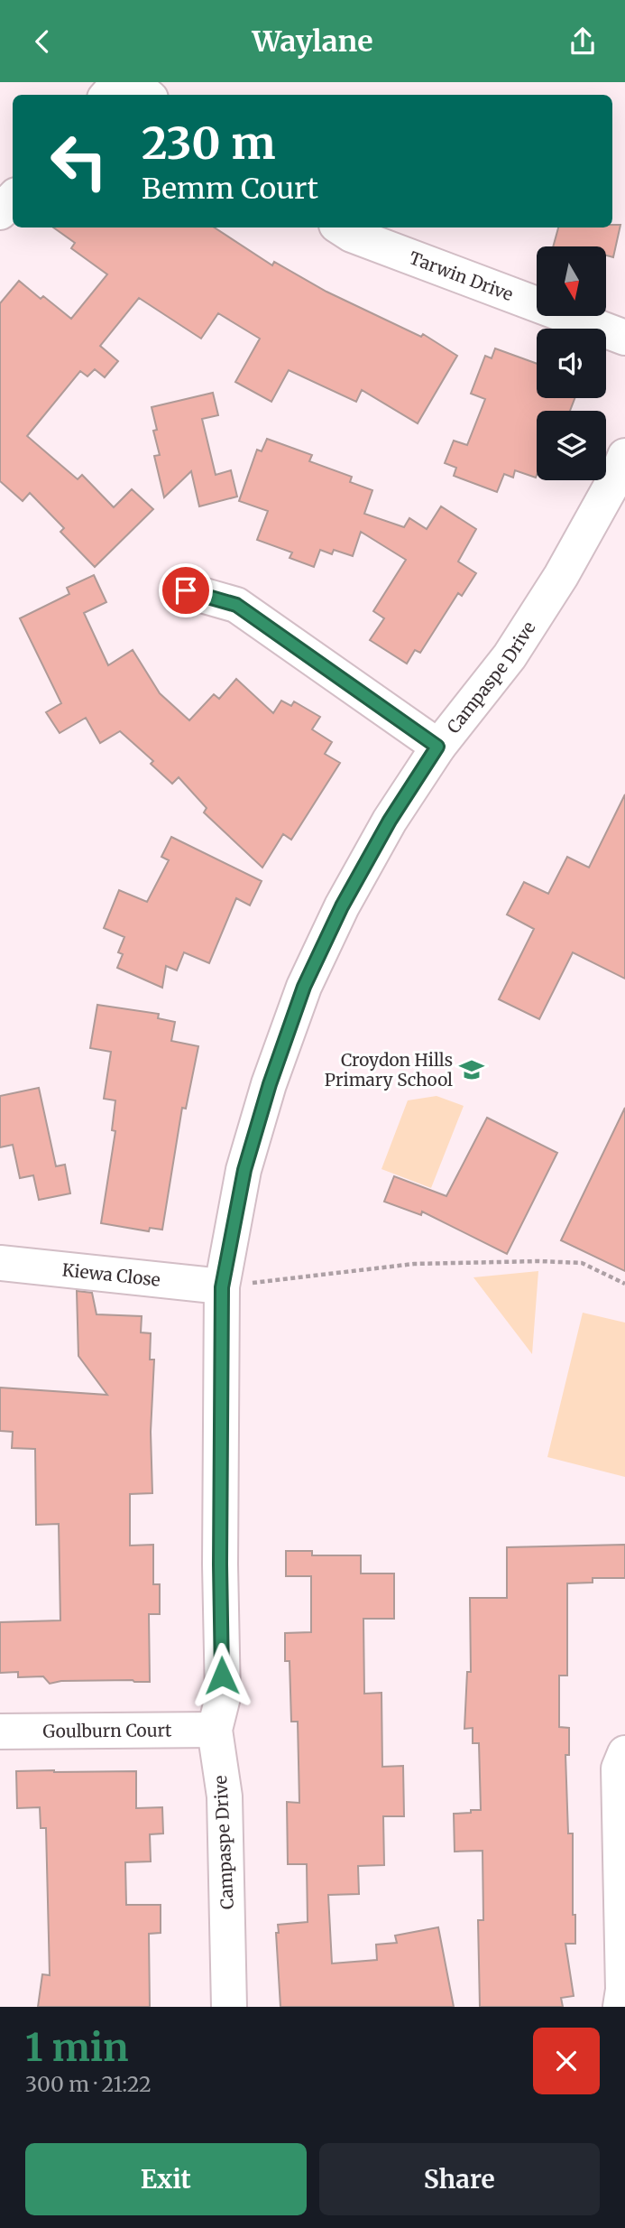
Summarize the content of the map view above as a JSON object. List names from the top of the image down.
{
  "streets": {
    "street": [
      "Tarwin Drive",
      "Campaspe Drive",
      "Kiewa Close",
      "Goulburn Court"
    ]
  },
  "crossings": [
    ["Campaspe Drive", "Kiewa Close"],
    ["Campaspe Drive", "Goulburn Court"]
  ],
  "places": {
    "school or university": ["Croydon Hills Primary School"]
  },
  "north": "bottom",
  "page": {
    "header": "Waylane",
    "turn": ["230 m", "Bemm Court"],
    "heading": ["1 min", "300 m · 21:22"],
    "buttons": ["Exit", "Share"]
  }
}
